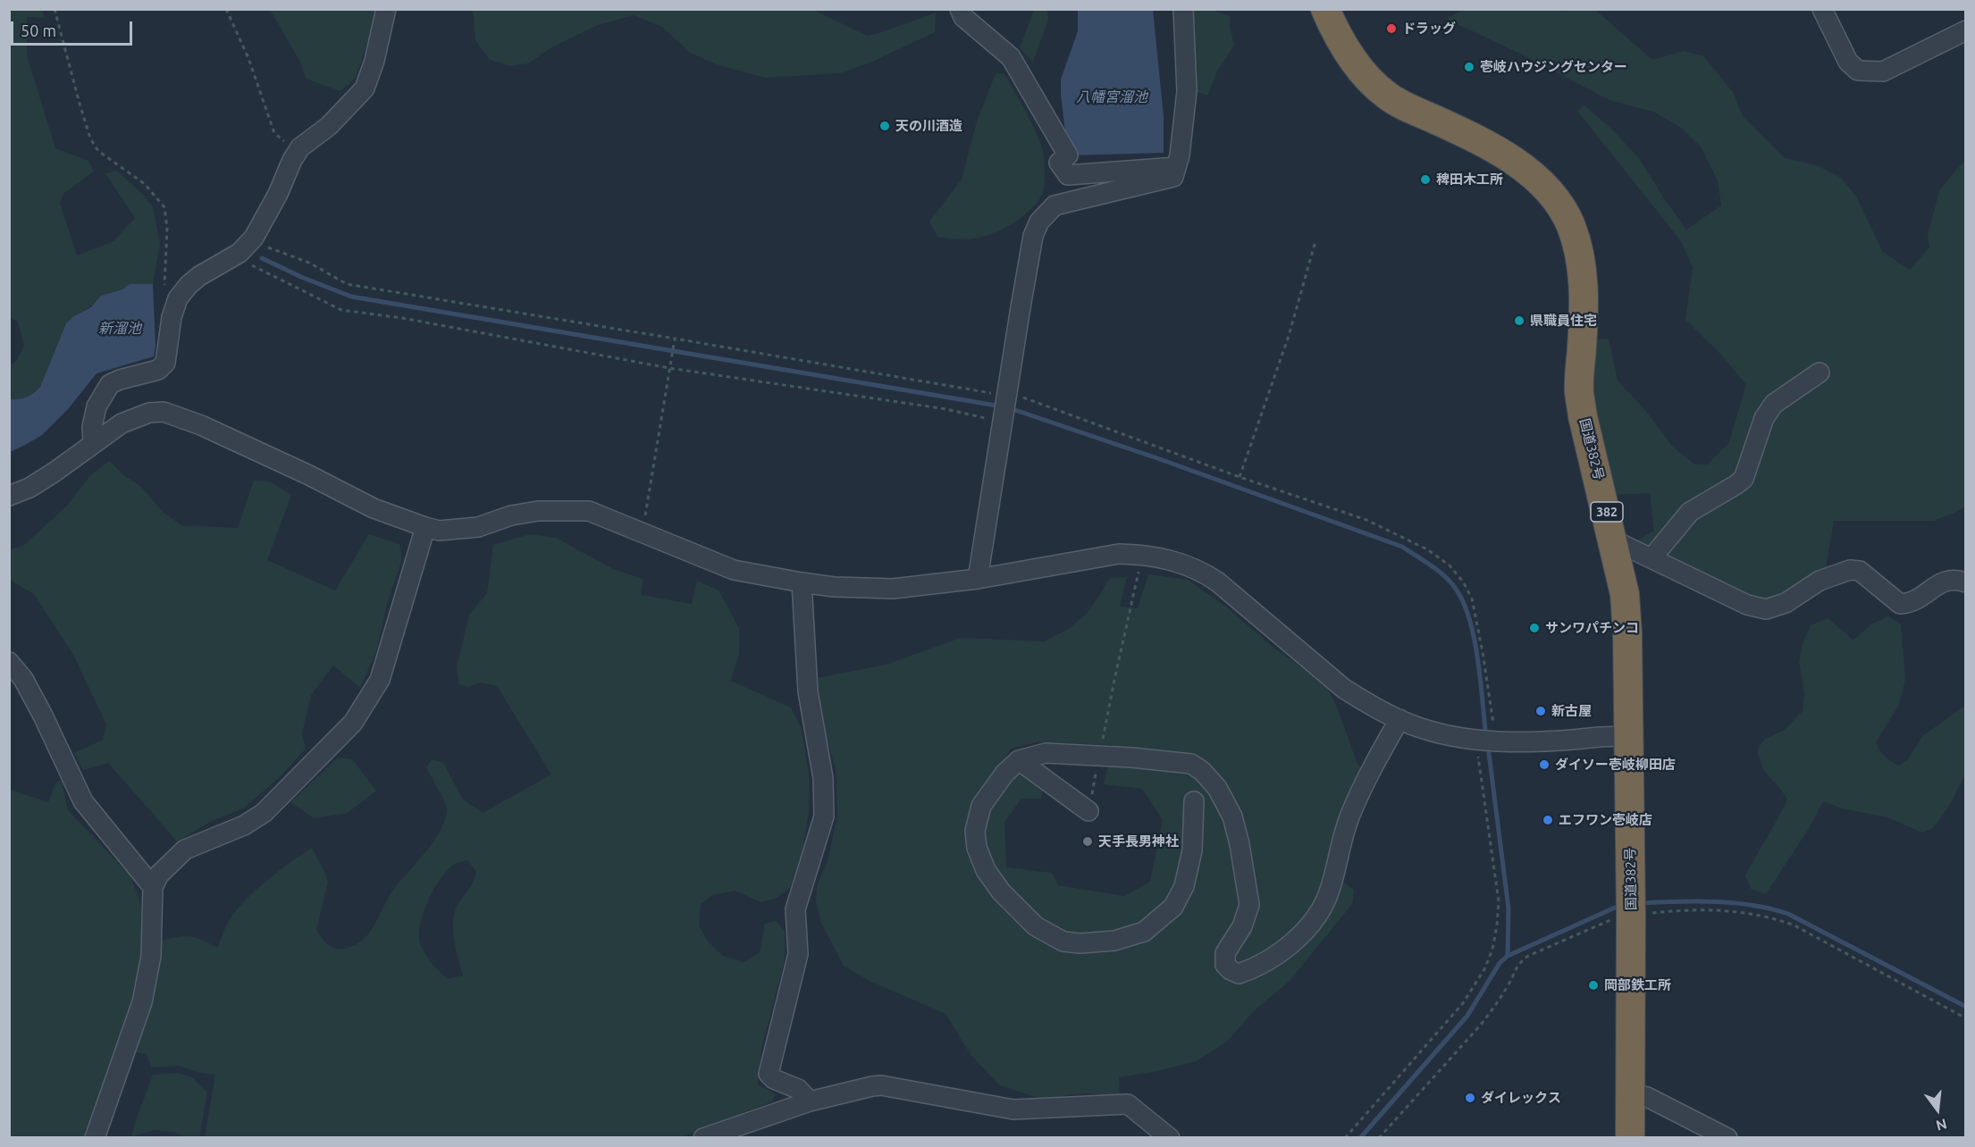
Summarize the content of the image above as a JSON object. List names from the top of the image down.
{
  "streets": {
    "highway": ["国道382号", "382"]
  },
  "water": ["八幡宮溜池", "新溜池"],
  "places": [
    "ドラッグ",
    "壱岐ハウジングセンター",
    "天の川酒造",
    "稗田木工所",
    "県職員住宅",
    "サンワパチンコ",
    "新古屋",
    "ダイソー壱岐柳田店",
    "エフワン壱岐店",
    "天手長男神社",
    "岡部鉄工所",
    "ダイレックス"
  ],
  "scale_bar": "50 m",
  "north": "bottom"
}
